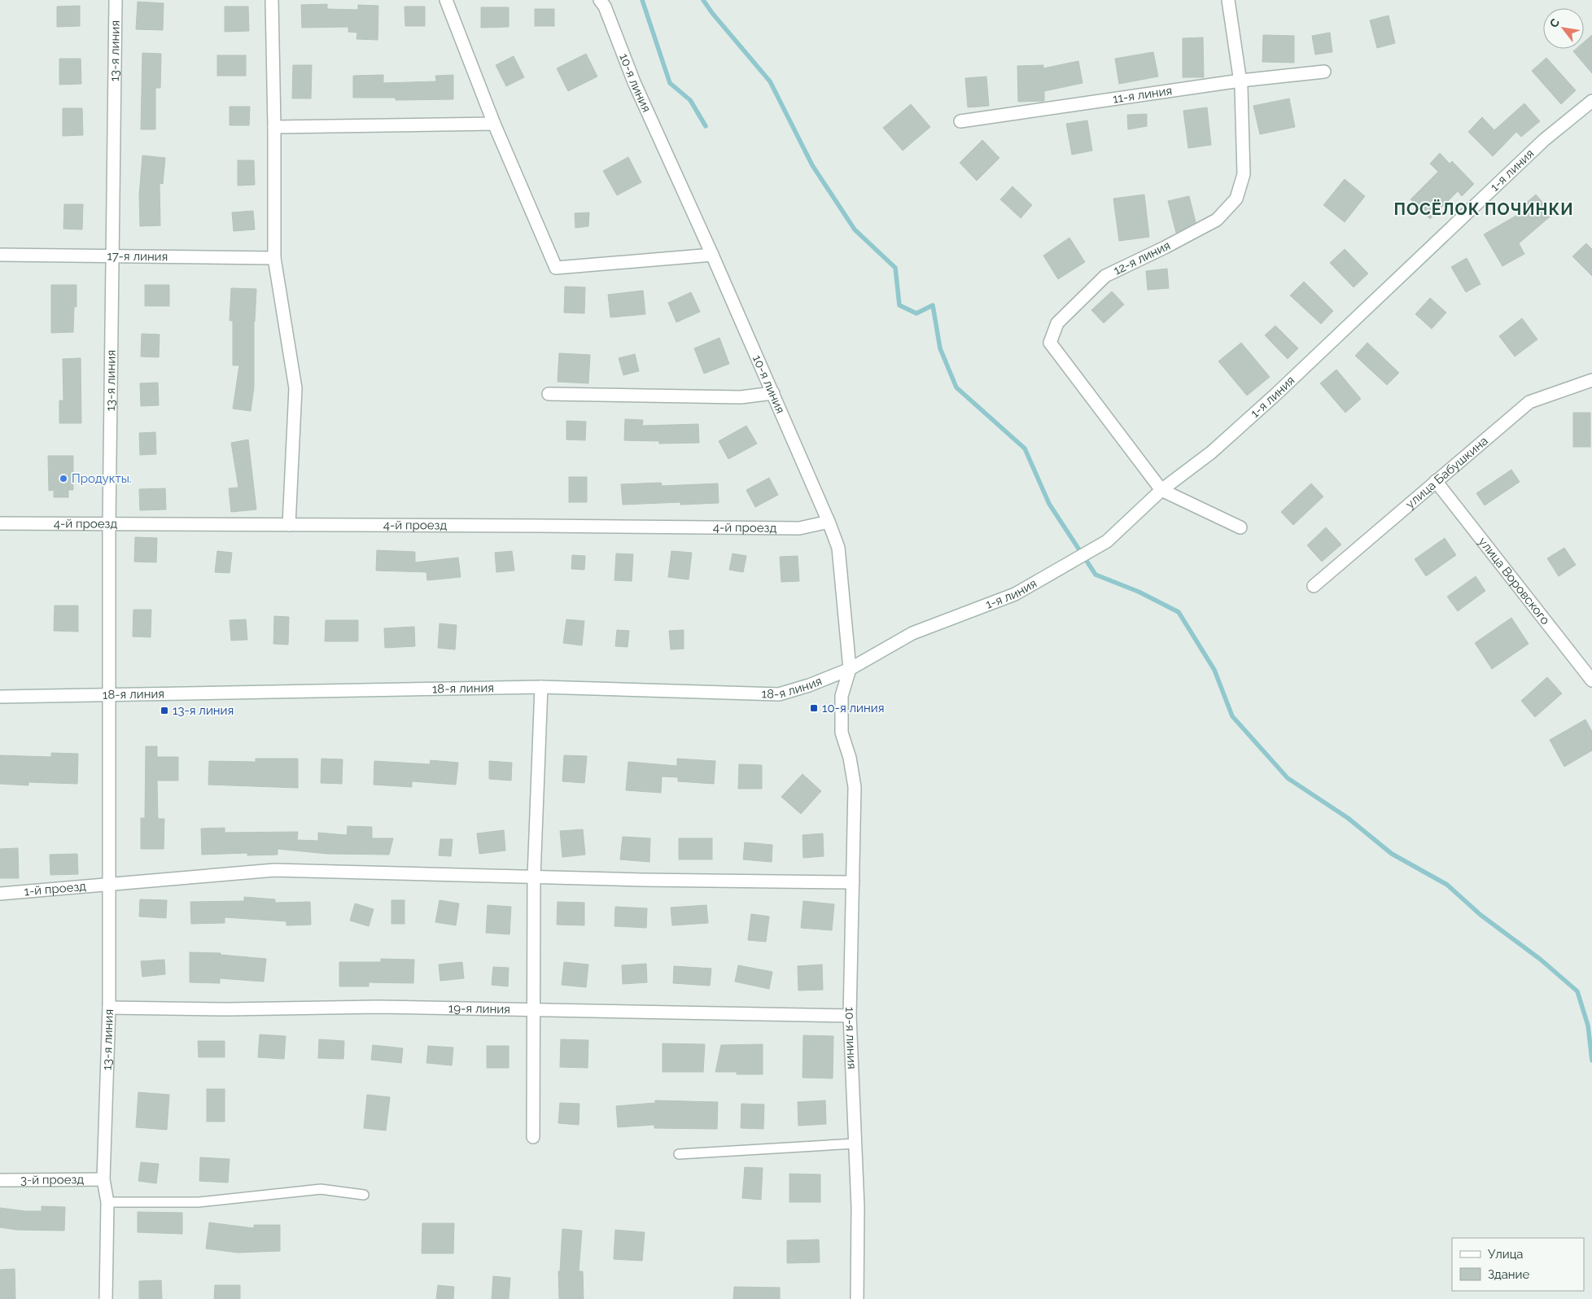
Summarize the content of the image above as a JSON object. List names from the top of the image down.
{
  "streets": {
    "street": [
      "13-я линия",
      "10-я линия",
      "11-я линия",
      "1-я линия",
      "17-я линия",
      "12-я линия",
      "улица Бабушкина",
      "4-й проезд",
      "улица Воровского",
      "18-я линия",
      "1-й проезд",
      "19-я линия",
      "3-й проезд"
    ]
  },
  "crossings": [
    ["13-я линия", "17-я линия"],
    ["13-я линия", "4-й проезд"],
    ["13-я линия", "18-я линия"],
    ["13-я линия", "1-й проезд"],
    ["13-я линия", "19-я линия"],
    ["13-я линия", "3-й проезд"],
    ["10-я линия", "4-й проезд"],
    ["10-я линия", "18-я линия"],
    ["10-я линия", "1-й проезд"],
    ["10-я линия", "19-я линия"],
    ["11-я линия", "12-я линия"],
    ["1-я линия", "12-я линия"],
    ["1-я линия", "18-я линия"],
    ["улица Бабушкина", "улица Воровского"]
  ],
  "districts": ["ПОСЁЛОК ПОЧИНКИ"],
  "places": {
    "other": ["Продукты."],
    "transit": ["10-я линия", "13-я линия"]
  },
  "legend": ["Улица", "Здание"],
  "north": "top left"
}
